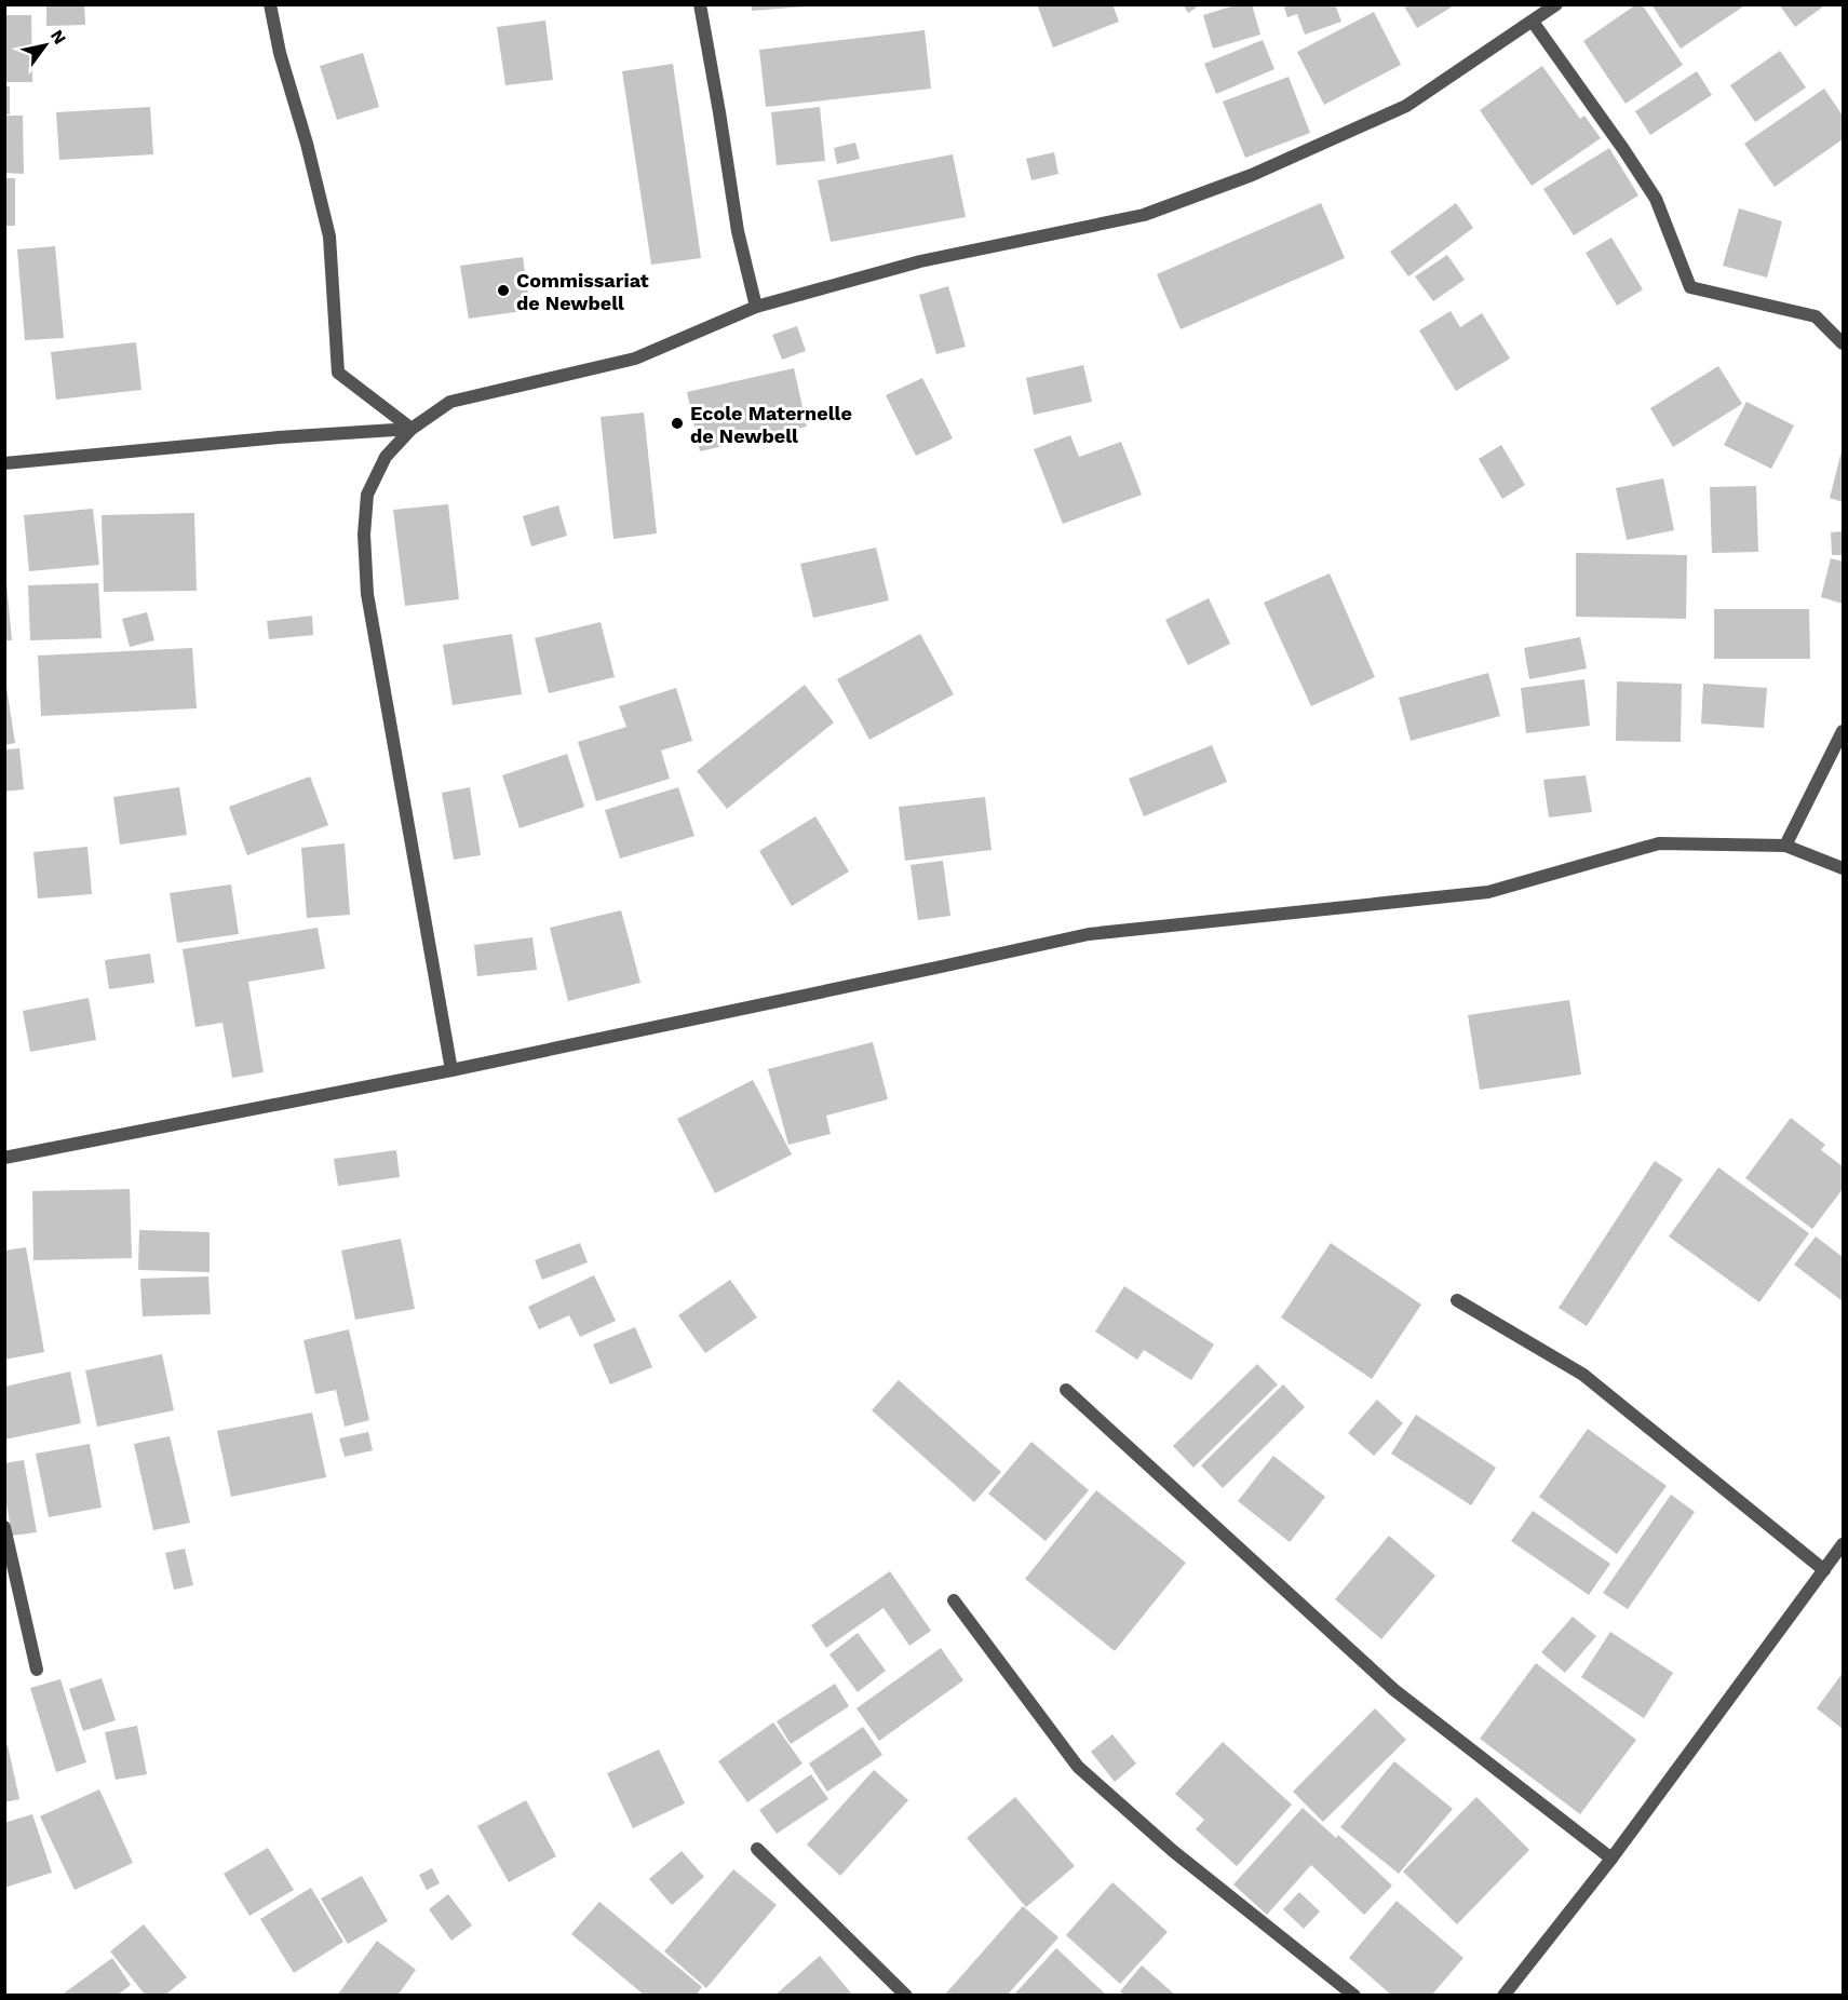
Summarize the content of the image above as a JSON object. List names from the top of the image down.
{
  "places": ["Commissariat de Newbell", "Ecole Maternelle de Newbell"],
  "north": "top right"
}
